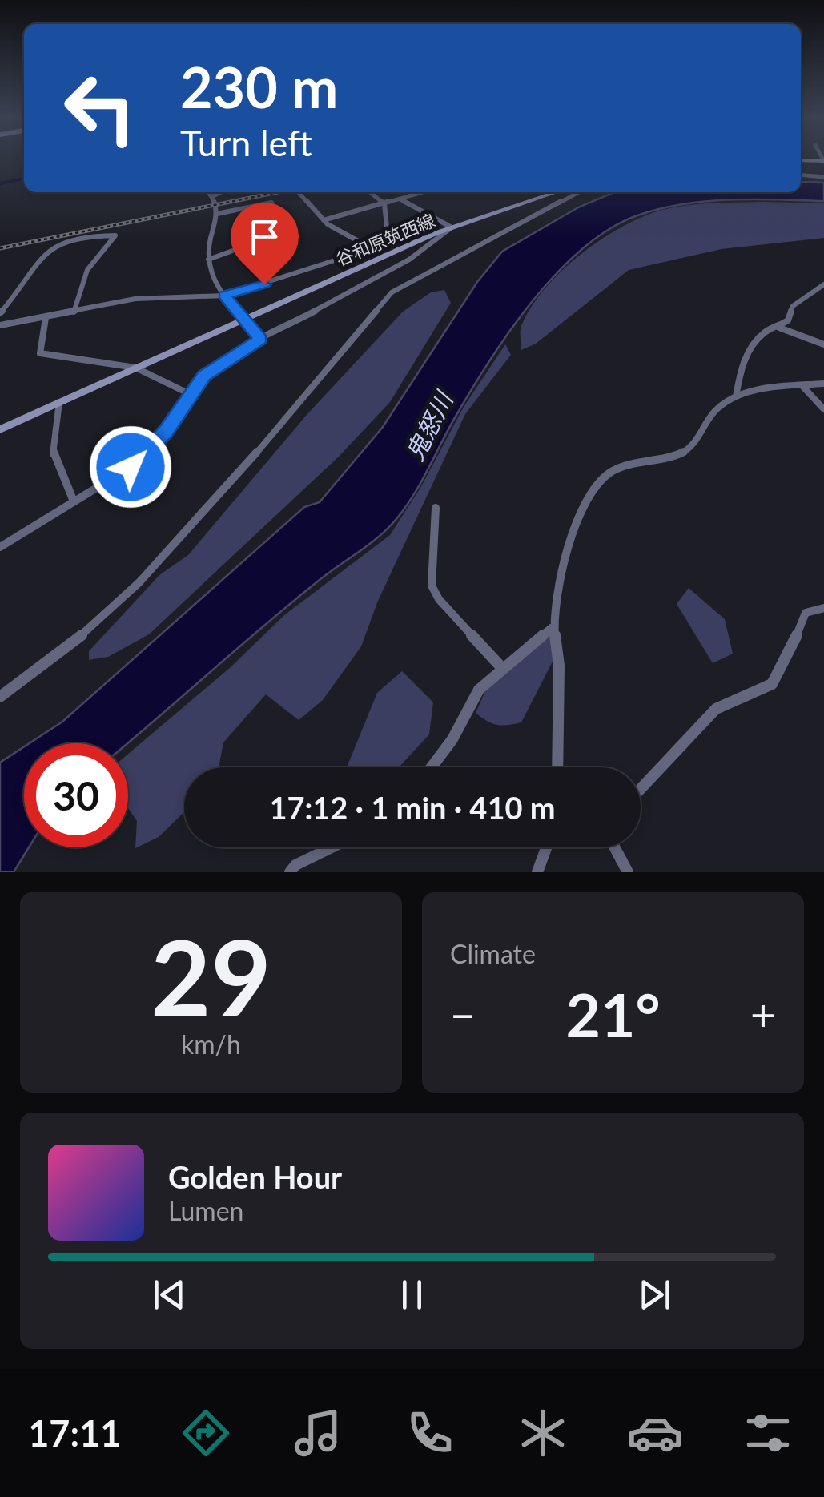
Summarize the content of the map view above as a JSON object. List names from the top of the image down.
{
  "streets": {
    "main road": ["谷和原筑西線"]
  },
  "water": ["鬼怒川"],
  "page": {
    "turn": ["230 m", "Turn left"],
    "limit": "30",
    "trip": "17:12 · 1 min · 410 m",
    "tile": [
      ["29", "km/h"],
      "Climate"
    ],
    "heat": ["−", "21°", "+"],
    "song": ["Golden Hour", "Lumen"],
    "tabs": "17:11"
  }
}
